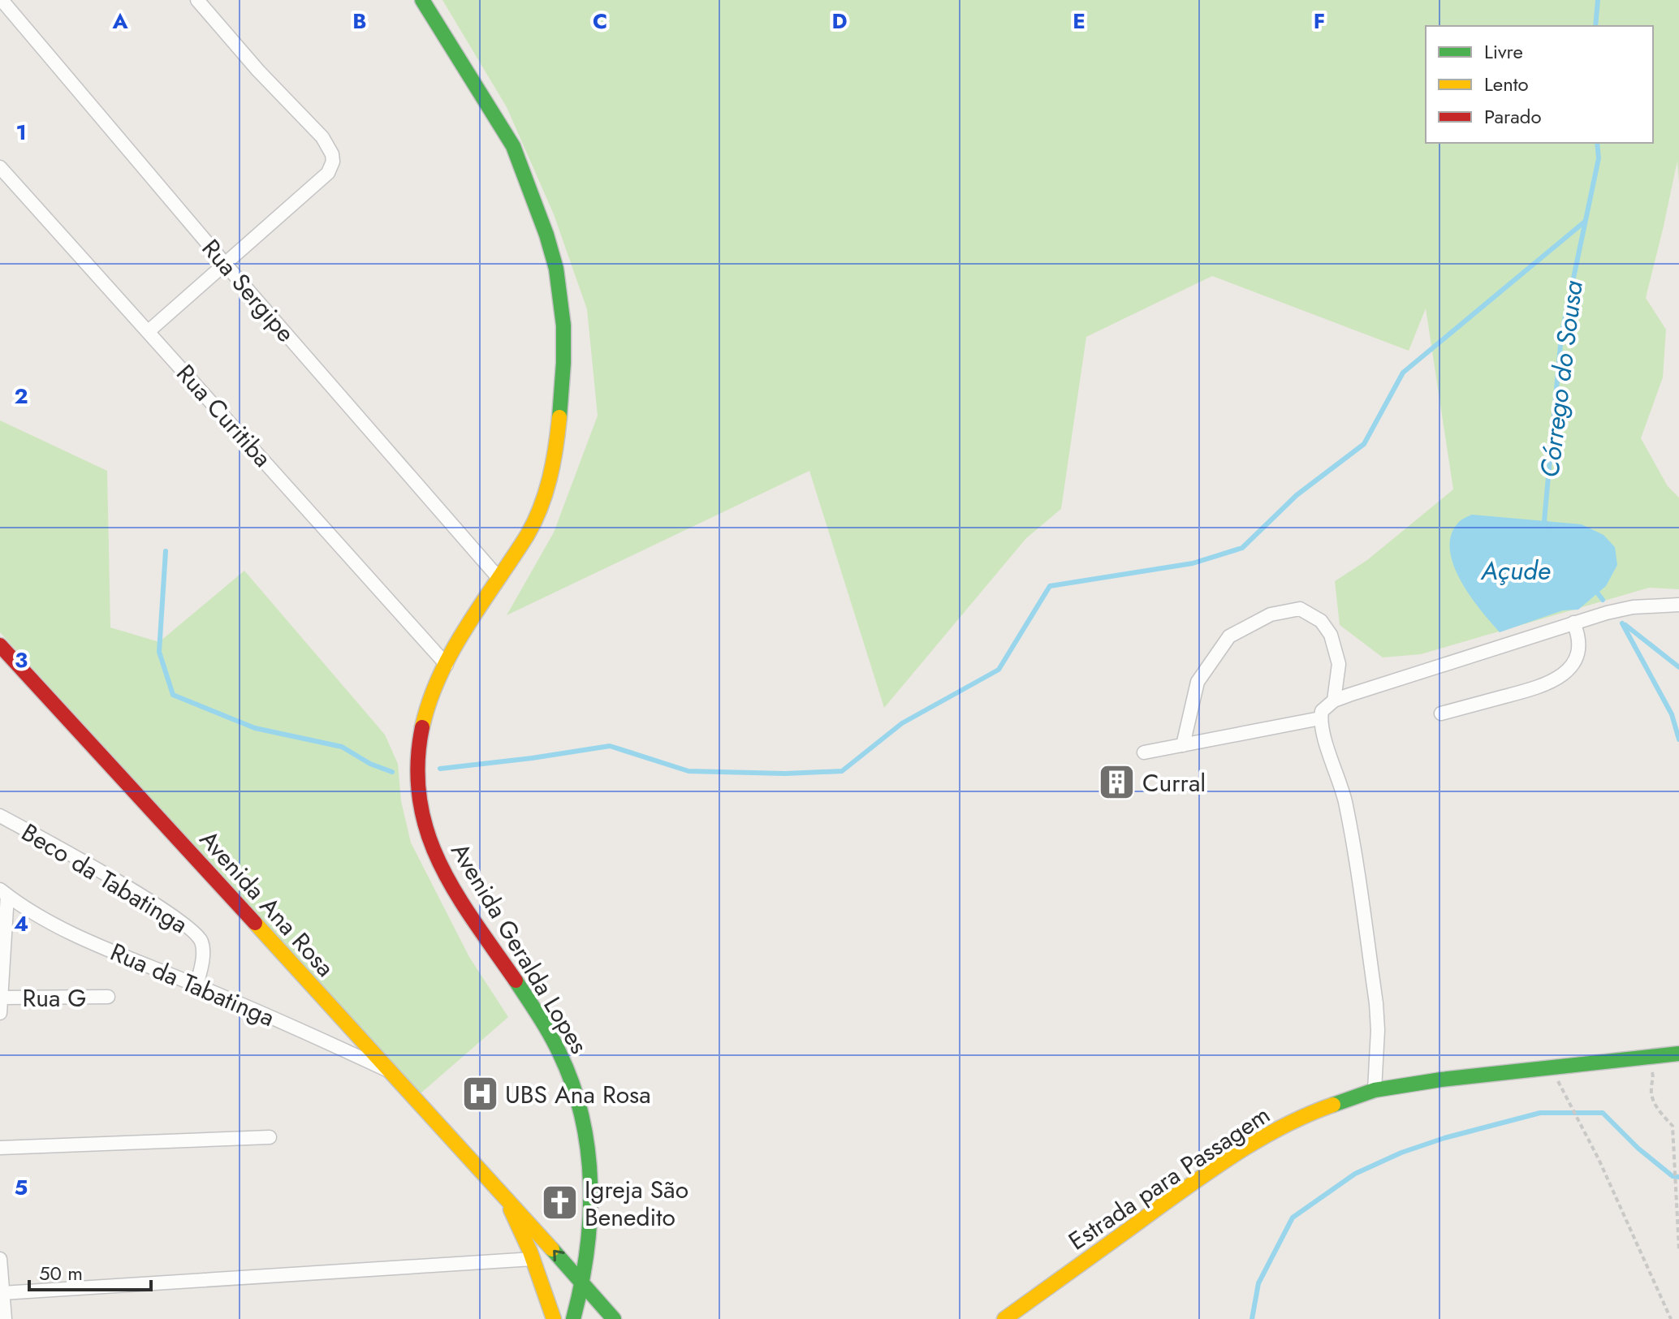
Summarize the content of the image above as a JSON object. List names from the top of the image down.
{
  "streets": {
    "main road": ["Avenida Ana Rosa", "Avenida Geralda Lopes", "Estrada para Passagem"],
    "street": [
      "Rua Sergipe",
      "Rua Curitiba",
      "Beco da Tabatinga",
      "Rua da Tabatinga",
      "Rua G"
    ]
  },
  "crossings": [
    ["Rua Sergipe", "Avenida Geralda Lopes"],
    ["Rua Curitiba", "Avenida Geralda Lopes"],
    ["Beco da Tabatinga", "Rua da Tabatinga"],
    ["Avenida Ana Rosa", "Avenida Geralda Lopes"],
    ["Avenida Ana Rosa", "Rua da Tabatinga"]
  ],
  "water": ["Córrego do Sousa", "Açude"],
  "places": {
    "building": ["Curral"],
    "hospital": ["UBS Ana Rosa"],
    "church": ["Igreja São Benedito"]
  },
  "legend": ["Livre", "Lento", "Parado"],
  "scale_bar": "50 m",
  "grid": {
    "columns": [
      "A",
      "B",
      "C",
      "D",
      "E",
      "F"
    ],
    "rows": [
      "1",
      "2",
      "3",
      "4",
      "5"
    ]
  }
}
